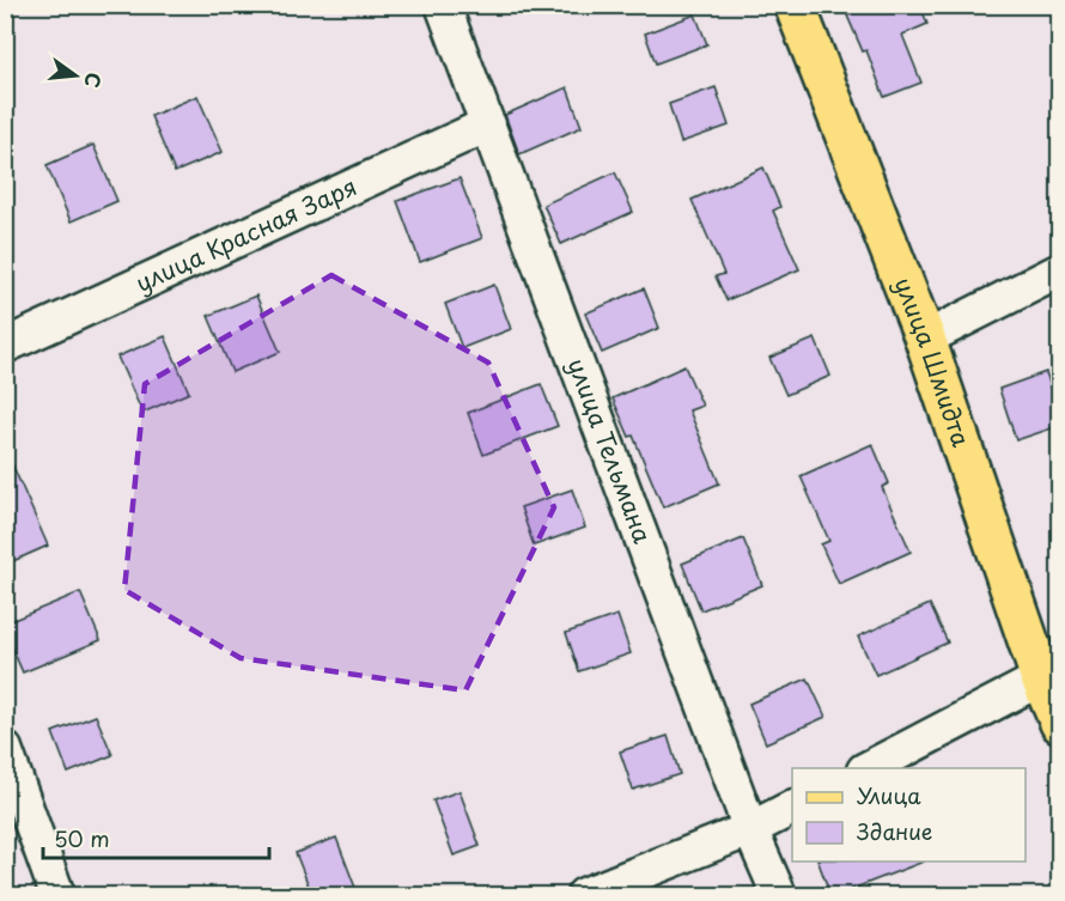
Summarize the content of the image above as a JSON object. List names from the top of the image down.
{
  "streets": {
    "main road": ["улица Шмидта"],
    "street": ["улица Красная Заря", "улица Тельмана"]
  },
  "crossings": [
    ["улица Красная Заря", "улица Тельмана"]
  ],
  "legend": ["Улица", "Здание"],
  "scale_bar": "50 m",
  "north": "right"
}
